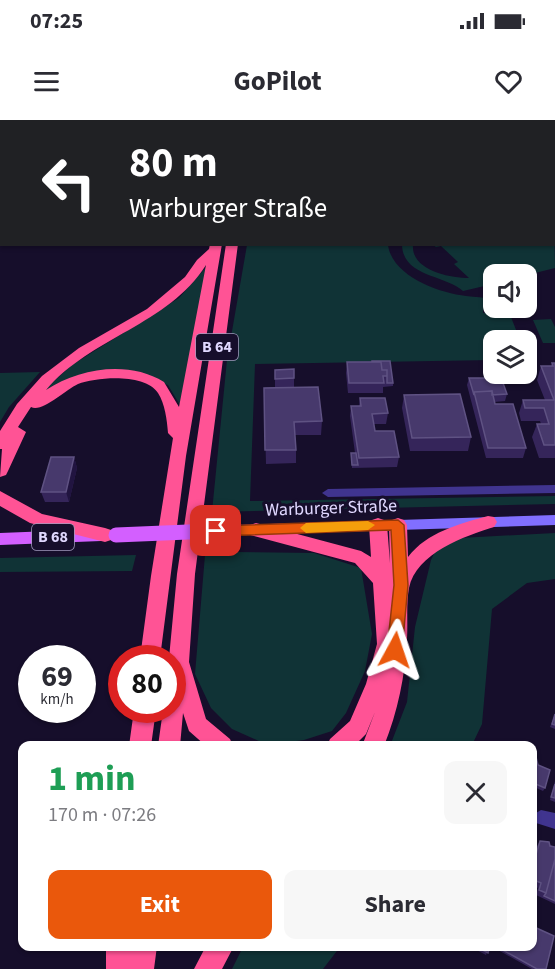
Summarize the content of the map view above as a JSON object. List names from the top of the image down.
{
  "streets": {
    "highway": ["B 64"],
    "main road": ["Warburger Straße", "B 68"]
  },
  "page": {
    "status": "07:25",
    "header": "GoPilot",
    "turn": ["80 m", "Warburger Straße"],
    "speed": "69 km/h",
    "limit": "80",
    "heading": ["1 min", "170 m · 07:26"],
    "buttons": ["Exit", "Share"]
  }
}
